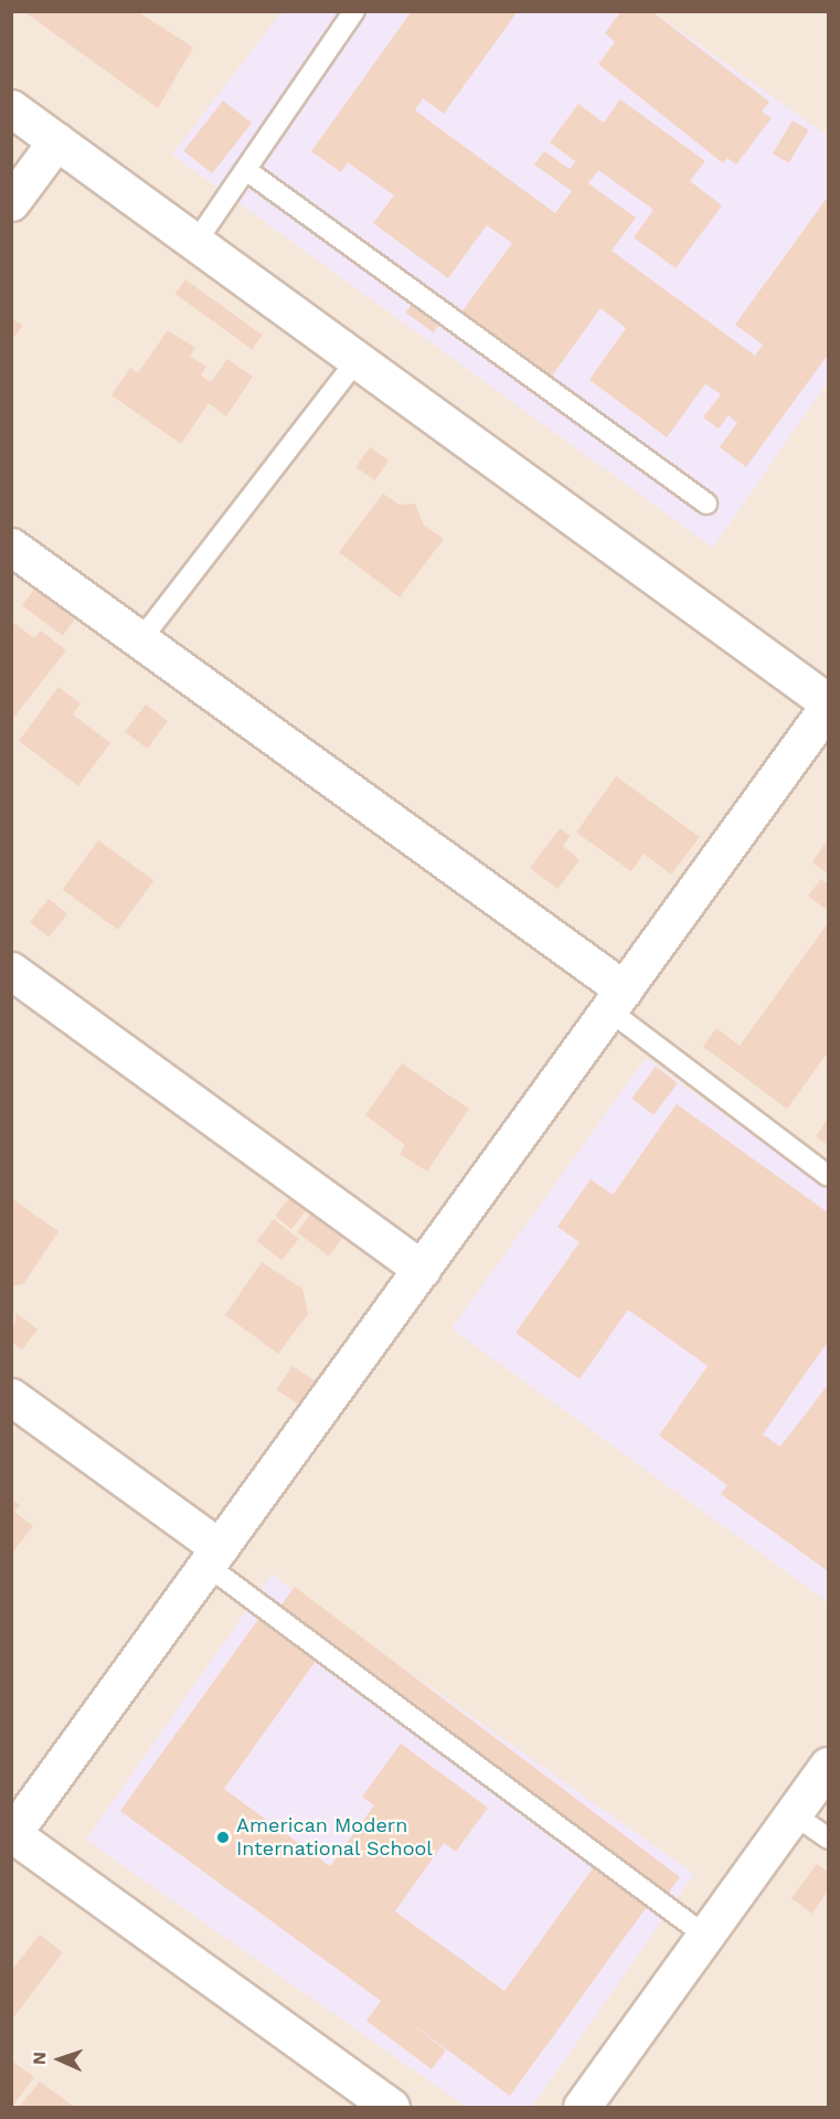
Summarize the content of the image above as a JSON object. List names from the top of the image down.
{
  "places": ["American Modern International School"],
  "north": "left"
}
